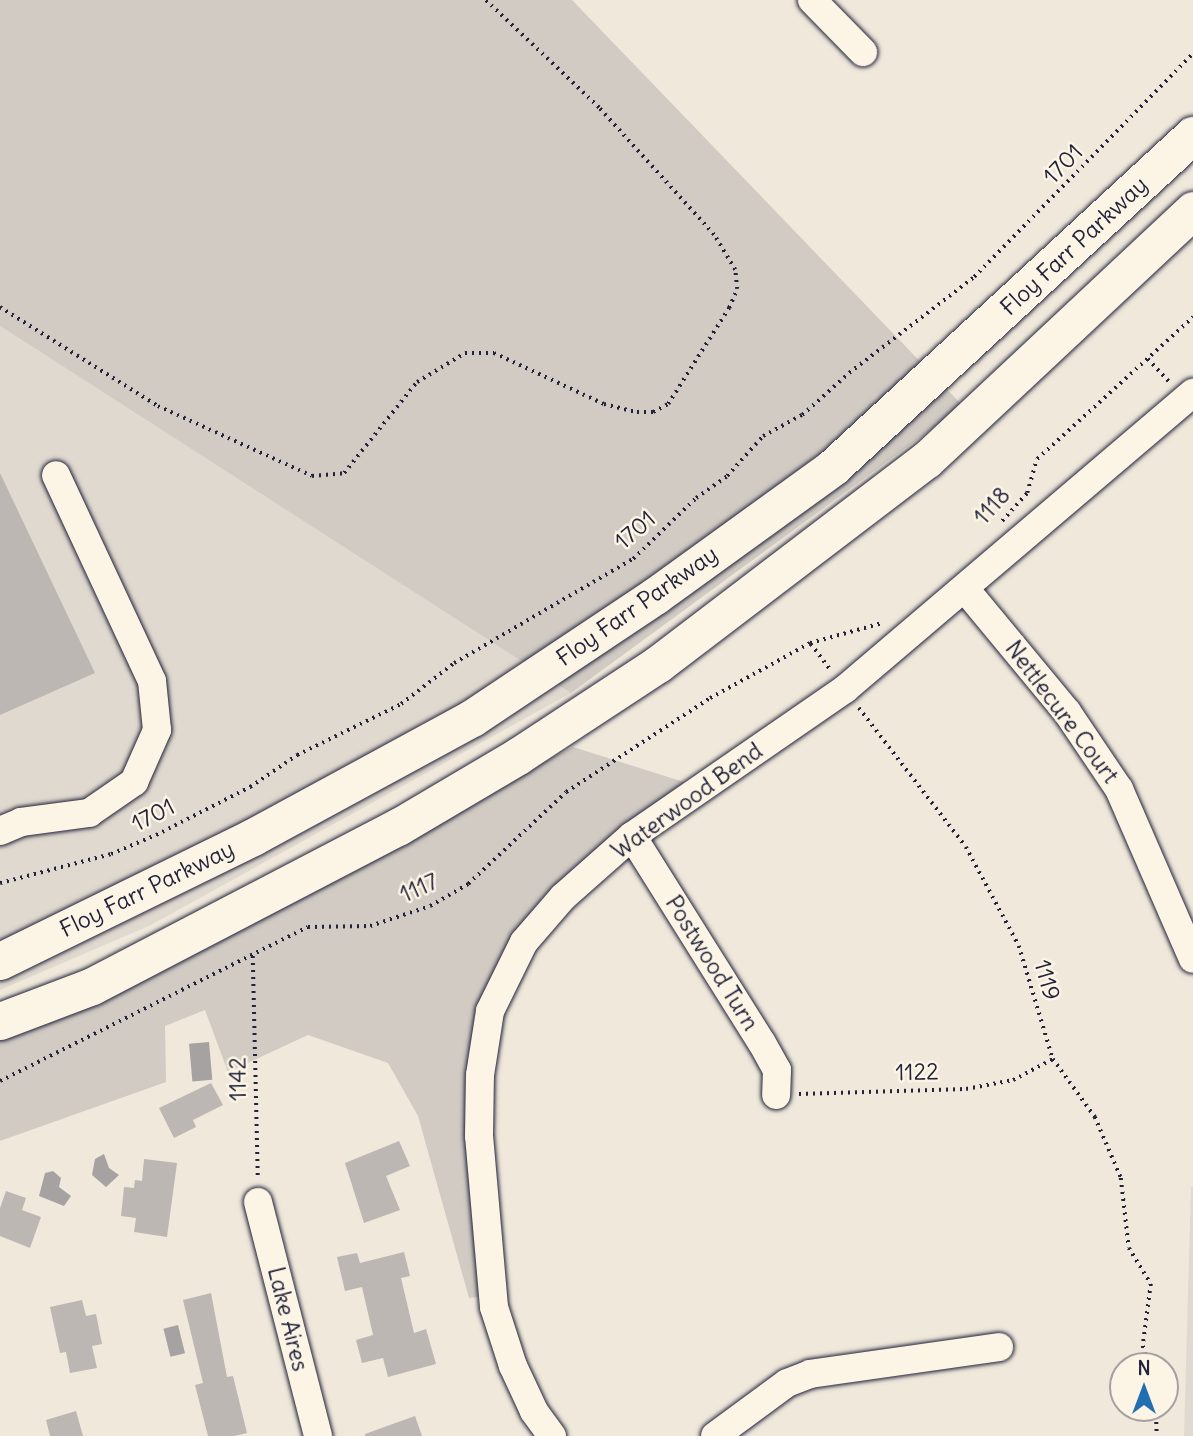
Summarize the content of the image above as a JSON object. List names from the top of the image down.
{
  "streets": {
    "main road": ["Floy Farr Parkway"],
    "street": [
      "Nettlecure Court",
      "Waterwood Bend",
      "Postwood Turn",
      "Lake Aires"
    ],
    "path": [
      "1701",
      "1118",
      "1117",
      "1119",
      "1122",
      "1142"
    ]
  },
  "crossings": [
    ["Nettlecure Court", "Waterwood Bend"],
    ["Waterwood Bend", "Postwood Turn"],
    ["Waterwood Bend", "1119"],
    ["1117", "1119"],
    ["1117", "1142"],
    ["Postwood Turn", "1122"],
    ["1119", "1122"],
    ["1142", "Lake Aires"]
  ],
  "north": "top"
}
